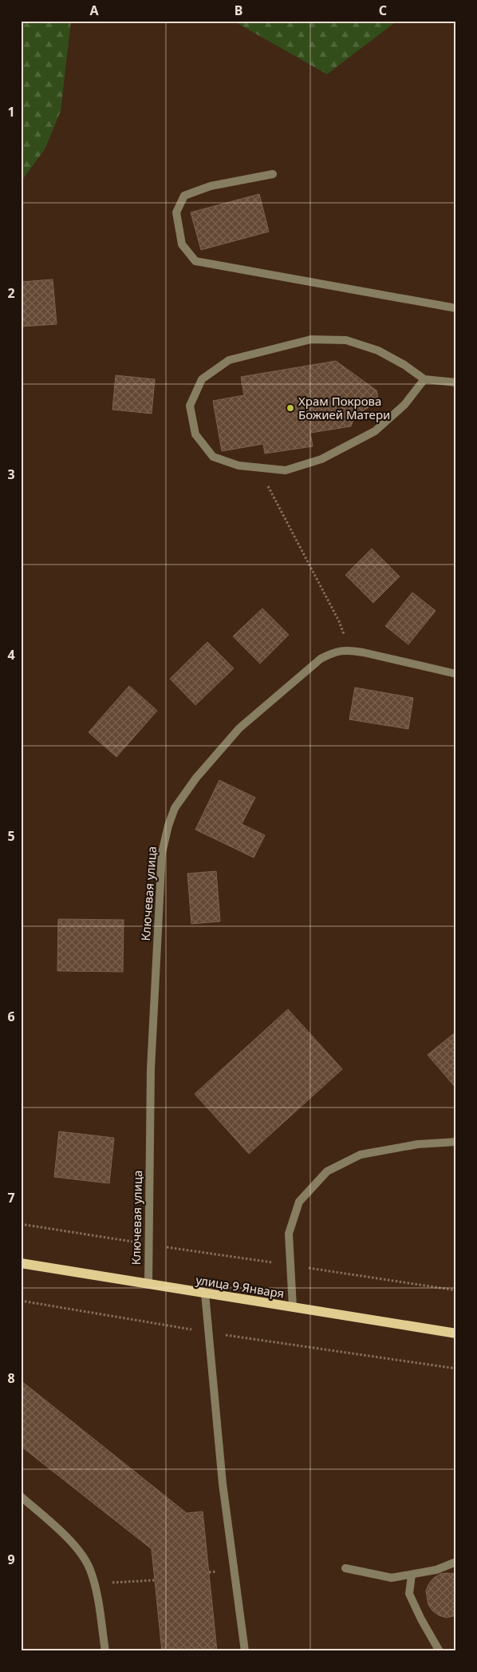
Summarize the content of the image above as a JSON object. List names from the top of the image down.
{
  "streets": {
    "main road": ["улица 9 Января"],
    "lane": ["Ключевая улица"]
  },
  "crossings": [
    ["Ключевая улица", "улица 9 Января"]
  ],
  "places": ["Храм Покрова Божией Матери"],
  "grid": {
    "columns": ["A", "B", "C"],
    "rows": [
      "1",
      "2",
      "3",
      "4",
      "5",
      "6",
      "7",
      "8",
      "9"
    ]
  }
}
